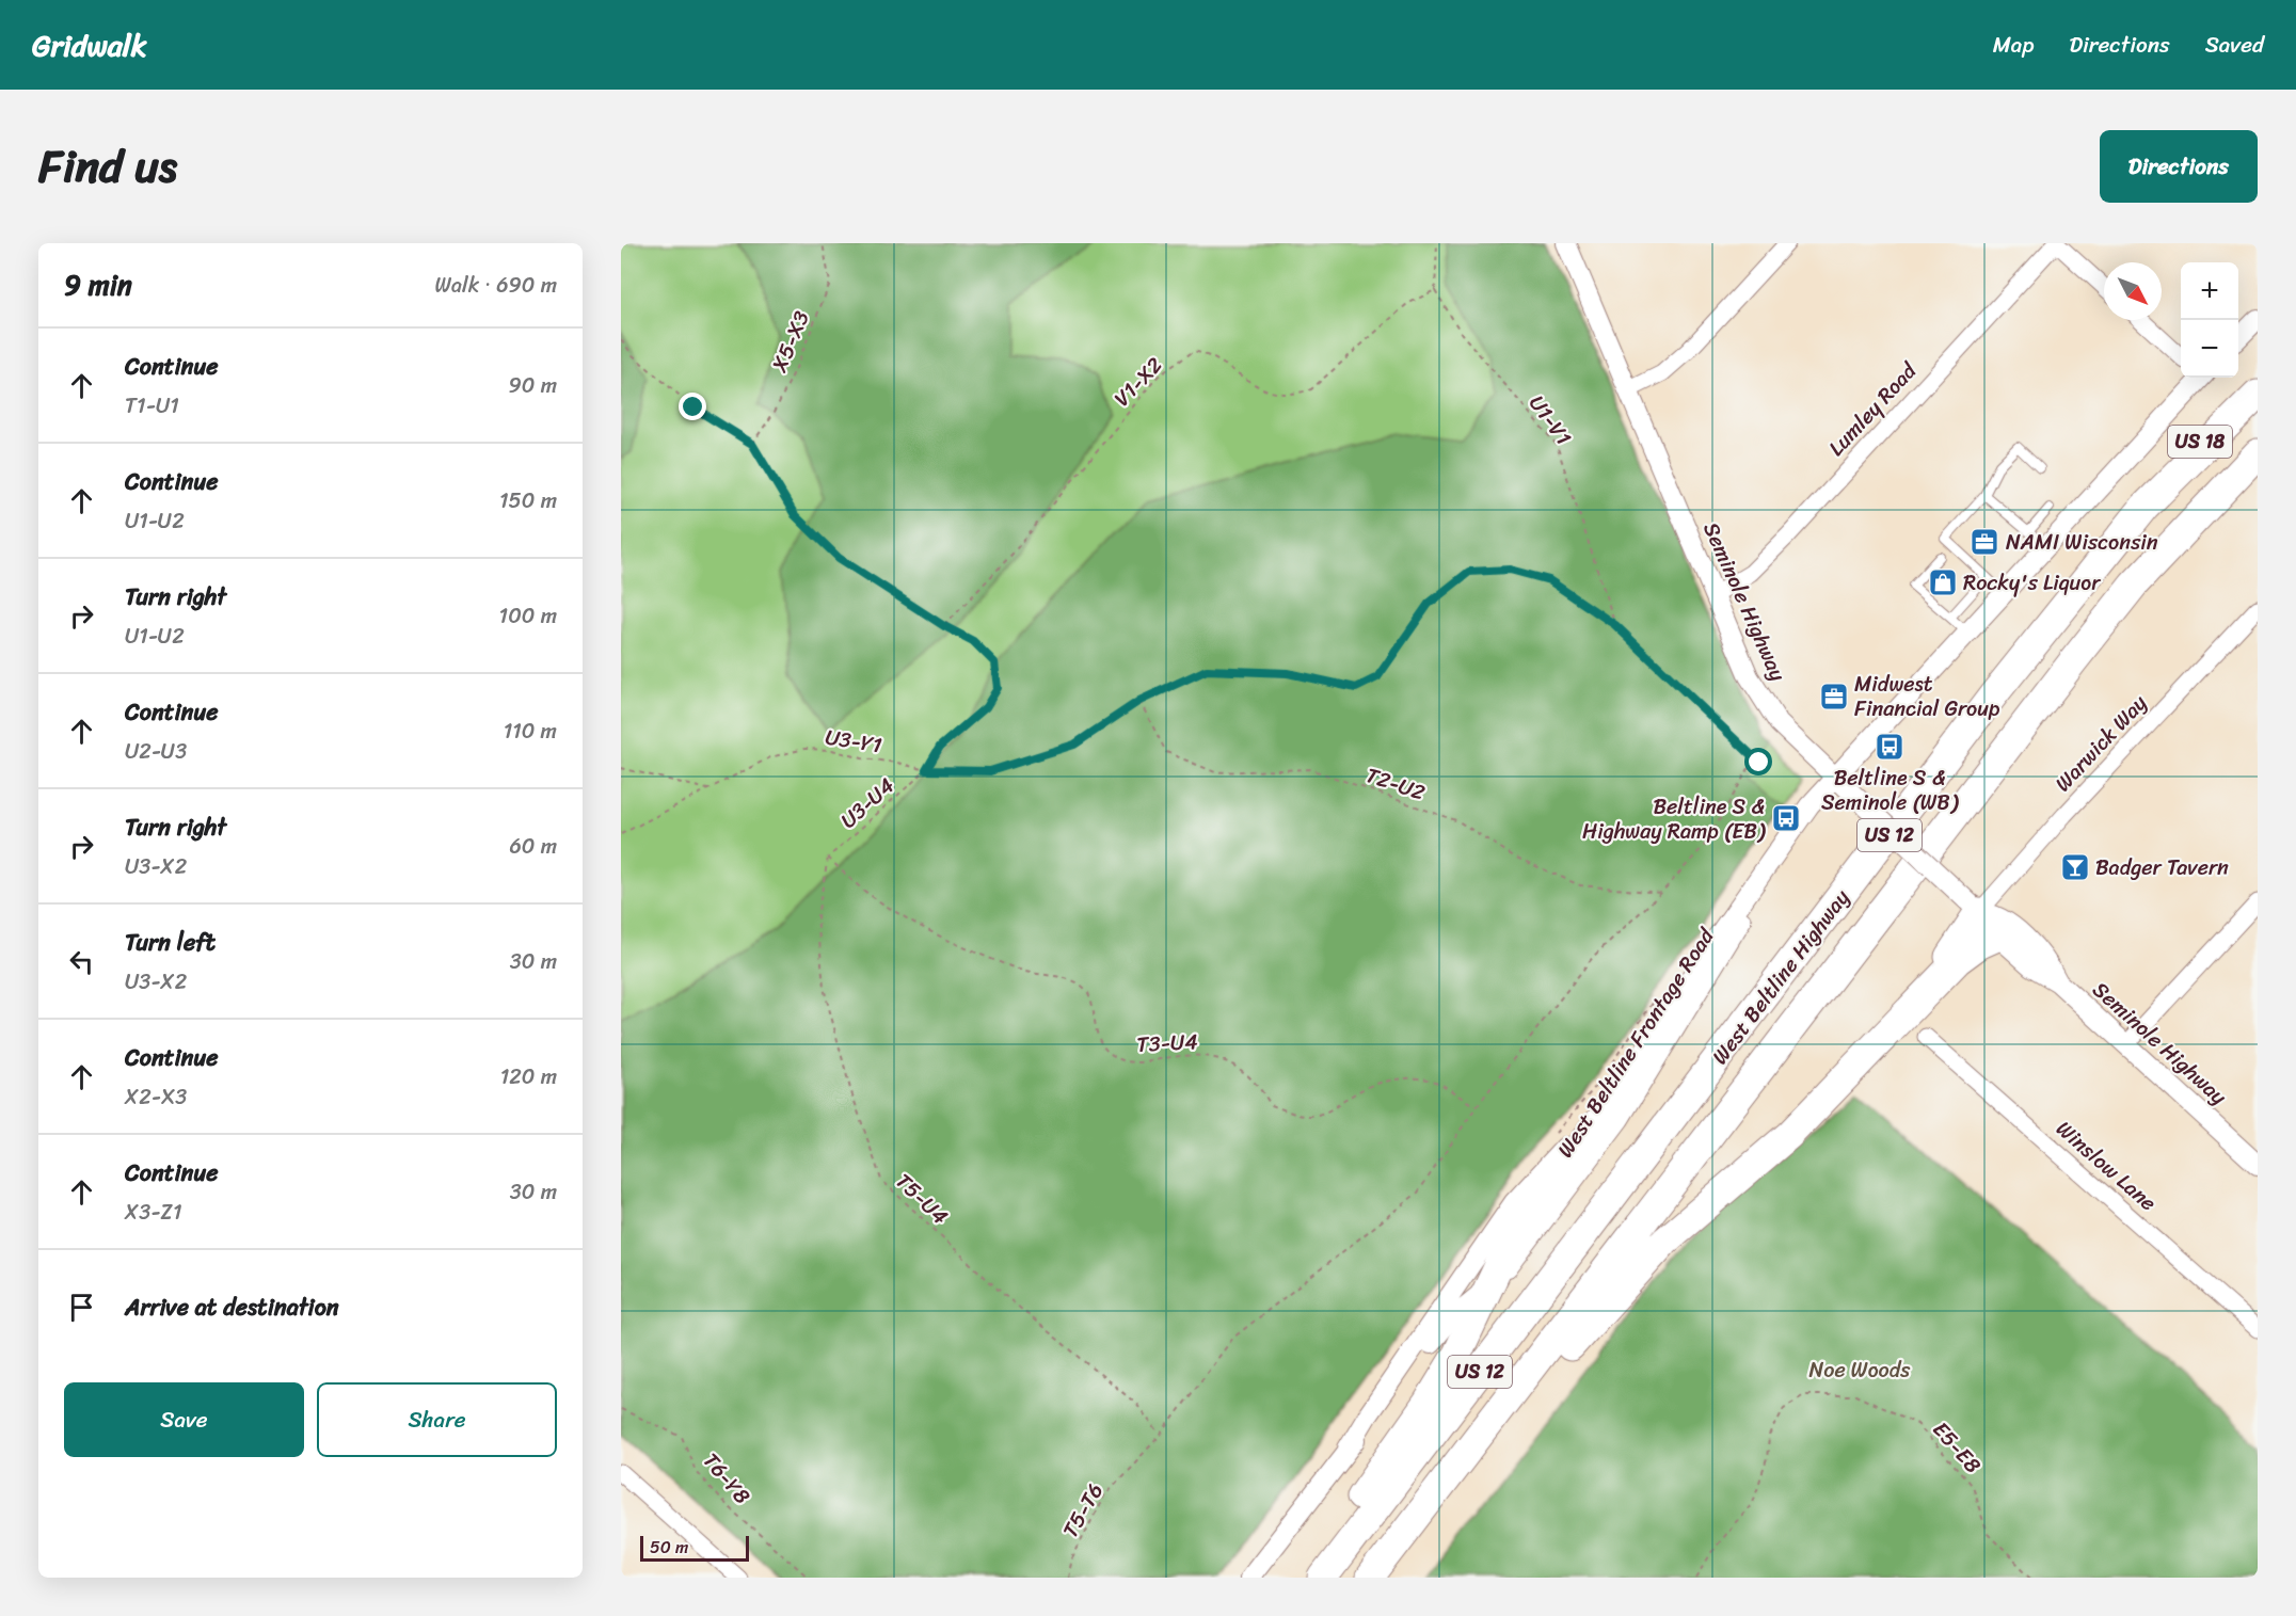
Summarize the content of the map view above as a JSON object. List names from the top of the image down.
{
  "streets": {
    "highway": ["US 18", "US 12", "West Beltline Highway"],
    "street": [
      "Lumley Road",
      "Seminole Highway",
      "Warwick Way",
      "West Beltline Frontage Road",
      "Winslow Lane"
    ],
    "path": [
      "X5-X3",
      "V1-X2",
      "U1-V1",
      "U3-Y1",
      "T2-U2",
      "U3-U4",
      "T3-U4",
      "T5-U4",
      "E5-E8",
      "T6-Y8",
      "T5-T6"
    ]
  },
  "crossings": [
    ["X5-X3", "U3-U4"],
    ["V1-X2", "U1-V1"],
    ["V1-X2", "U3-U4"],
    ["Lumley Road", "Seminole Highway"],
    ["U1-V1", "U3-Y1"],
    ["US 18", "West Beltline Highway"],
    ["Seminole Highway", "Warwick Way"],
    ["Seminole Highway", "West Beltline Frontage Road"],
    ["U3-Y1", "T2-U2"],
    ["U3-Y1", "U3-U4"],
    ["U3-Y1", "T5-T6"],
    ["T2-U2", "T5-T6"],
    ["U3-U4", "T3-U4"],
    ["U3-U4", "T5-U4"],
    ["T3-U4", "T5-U4"],
    ["T3-U4", "T5-T6"],
    ["T5-U4", "T5-T6"]
  ],
  "parks": ["Noe Woods"],
  "places": {
    "office": ["NAMI Wisconsin", "Midwest Financial Group"],
    "shop": ["Rocky's Liquor"],
    "bus stop": ["Beltline S & Seminole (WB)", "Beltline S & Highway Ramp (EB)"],
    "bar": ["Badger Tavern"]
  },
  "scale_bar": "50 m",
  "north": "bottom right",
  "page": {
    "header": "Gridwalk",
    "nav": ["Map", "Directions", "Saved"],
    "title": "Find us",
    "buttons": [
      "Directions",
      ["Save", "Share"]
    ],
    "heading": ["9 min", "Walk · 690 m"],
    "map_buttons": ["+", "−"],
    "list": [
      ["Continue", "T1-U1", "90 m"],
      ["Continue", "U1-U2", "150 m"],
      ["Turn right", "U1-U2", "100 m"],
      ["Continue", "U2-U3", "110 m"],
      ["Turn right", "U3-X2", "60 m"],
      ["Turn left", "U3-X2", "30 m"],
      ["Continue", "X2-X3", "120 m"],
      ["Continue", "X3-Z1", "30 m"],
      "Arrive at destination"
    ],
    "scale": "50 m"
  }
}
